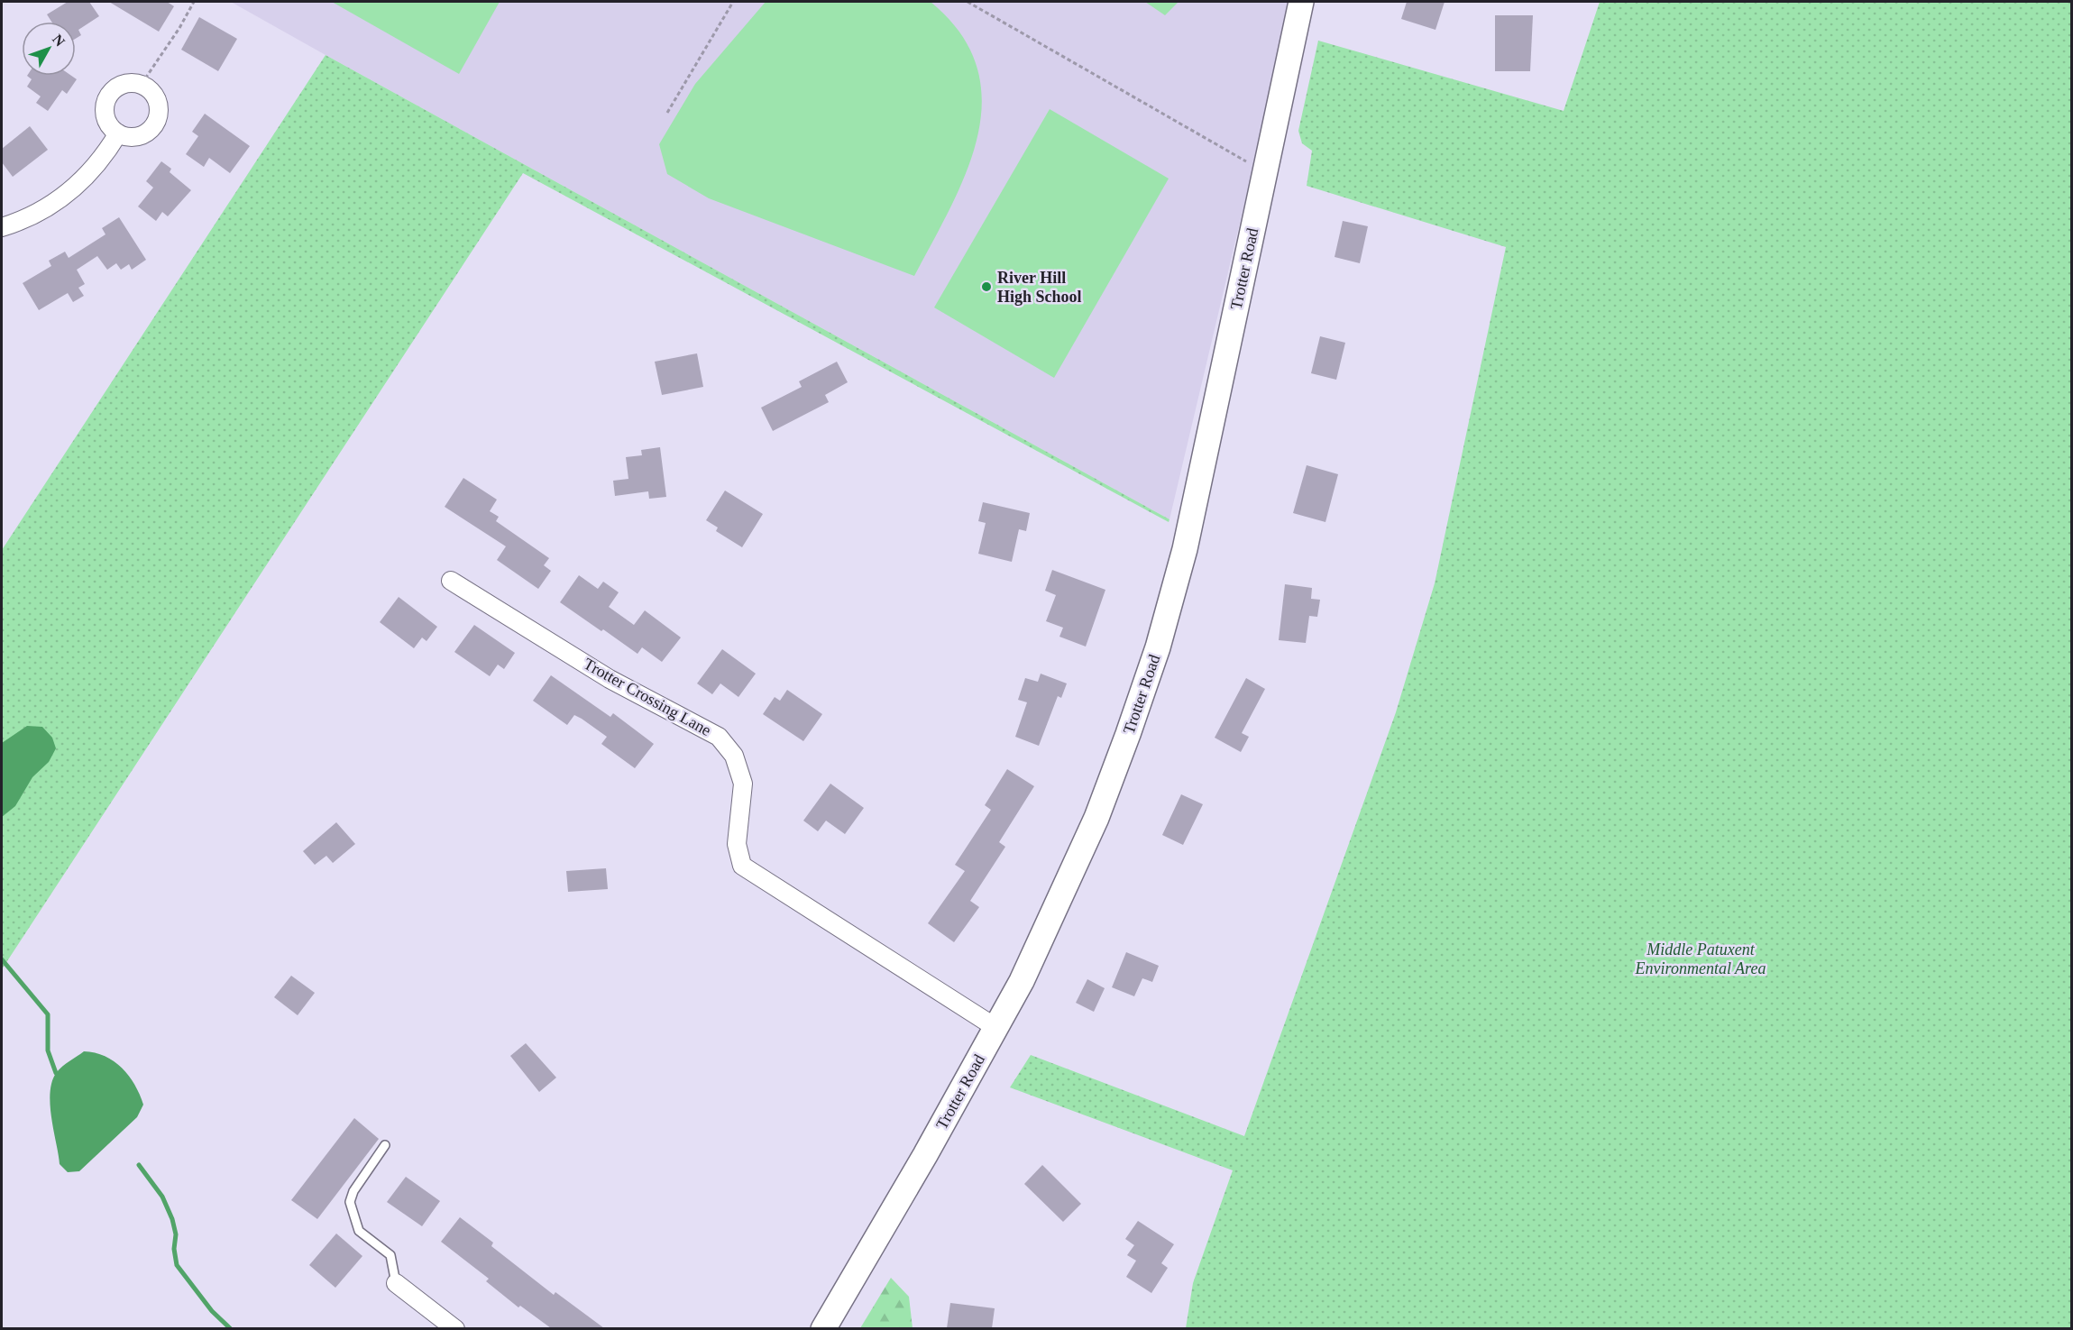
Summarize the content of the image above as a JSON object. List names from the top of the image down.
{
  "streets": {
    "street": ["Trotter Road", "Trotter Crossing Lane"]
  },
  "crossings": [
    ["Trotter Road", "Trotter Crossing Lane"]
  ],
  "parks": ["Middle Patuxent Environmental Area"],
  "places": ["River Hill High School"],
  "north": "top right"
}
